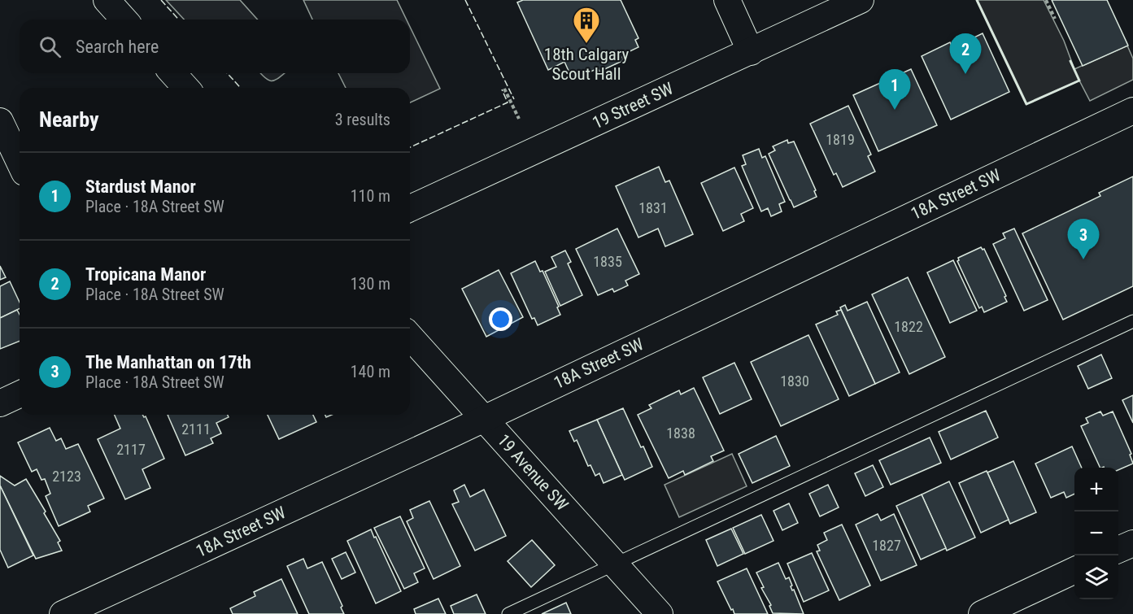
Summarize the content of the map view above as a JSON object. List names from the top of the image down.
{
  "streets": {
    "street": ["19 Street SW", "18A Street SW", "19 Avenue SW"]
  },
  "crossings": [
    ["18A Street SW", "19 Avenue SW"]
  ],
  "places": {
    "building": ["18th Calgary Scout Hall"]
  },
  "house_numbers": [
    "1819",
    "1831",
    "1835",
    "1822",
    "1830",
    "2111",
    "1838",
    "2117",
    "2123",
    "1827"
  ],
  "page": {
    "search": "Search here",
    "pins": ["2", "1", "3"],
    "heading": ["Nearby", "3 results"],
    "list": [
      {
        "mark": "1",
        "name": "Stardust Manor",
        "note": "Place · 18A Street SW",
        "value": "110 m"
      },
      {
        "mark": "2",
        "name": "Tropicana Manor",
        "note": "Place · 18A Street SW",
        "value": "130 m"
      },
      {
        "mark": "3",
        "name": "The Manhattan on 17th",
        "note": "Place · 18A Street SW",
        "value": "140 m"
      }
    ],
    "map_buttons": ["+", "−"]
  }
}
